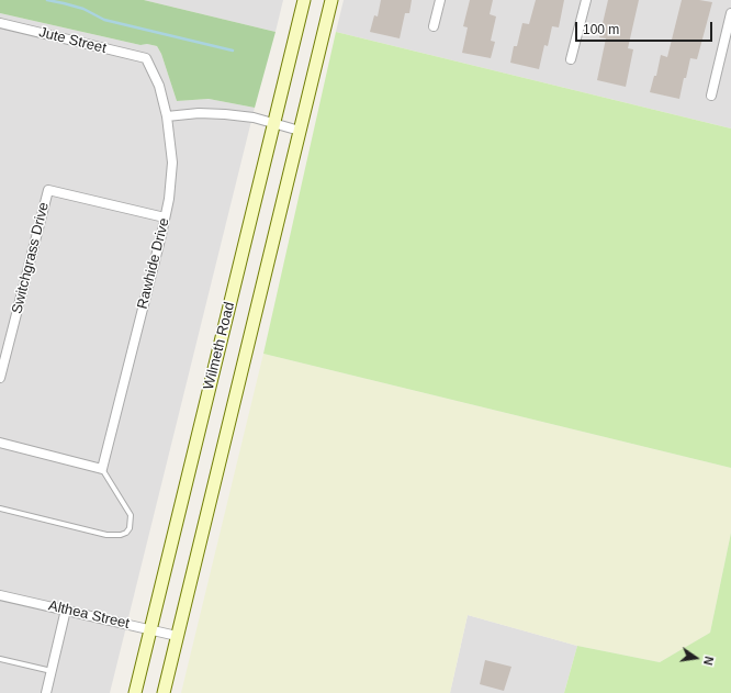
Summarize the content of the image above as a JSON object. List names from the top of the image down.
{
  "streets": {
    "street": [
      "Jute Street",
      "Switchgrass Drive",
      "Rawhide Drive",
      "Wilmeth Road",
      "Althea Street"
    ]
  },
  "crossings": [
    ["Jute Street", "Rawhide Drive"],
    ["Switchgrass Drive", "Rawhide Drive"],
    ["Wilmeth Road", "Althea Street"]
  ],
  "scale_bar": "100 m",
  "north": "right"
}
